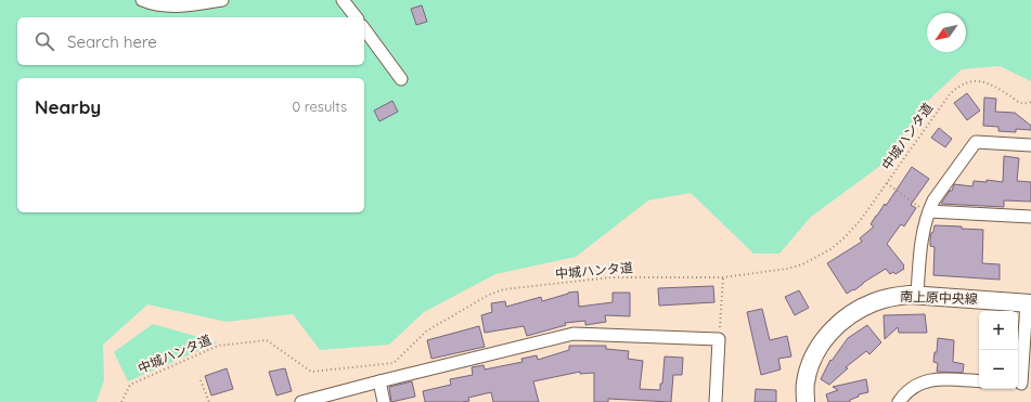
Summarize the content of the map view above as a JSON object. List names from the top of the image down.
{
  "streets": {
    "street": ["南上原中央線"],
    "path": ["中城ハンタ道"]
  },
  "north": "bottom left",
  "page": {
    "search": "Search here",
    "heading": ["Nearby", "0 results"],
    "map_buttons": ["+", "−"]
  }
}
